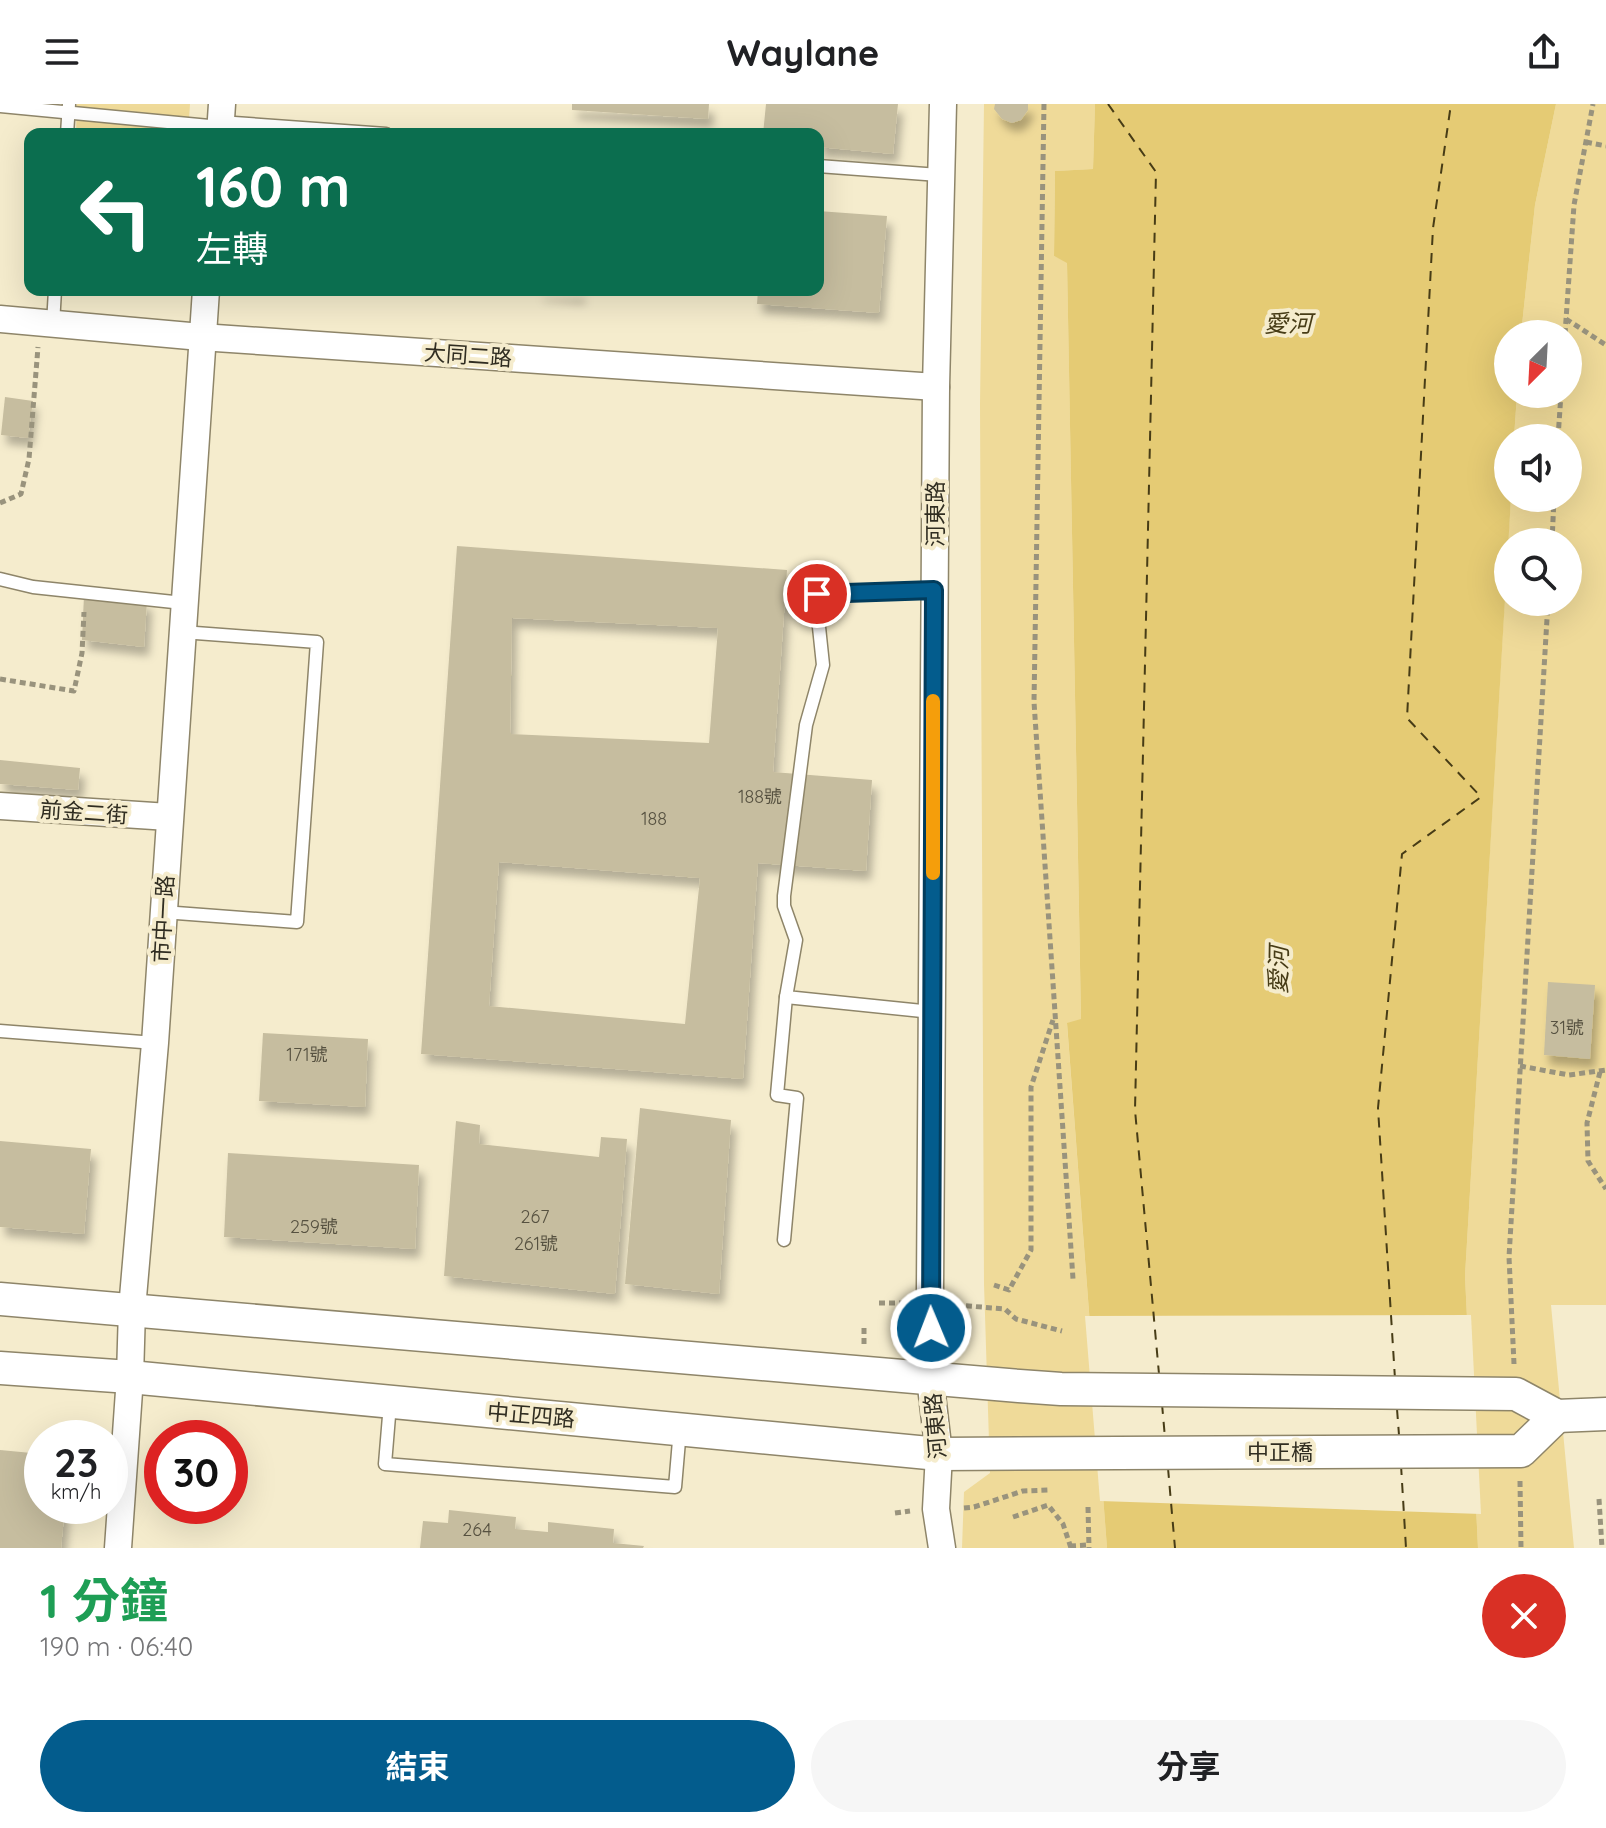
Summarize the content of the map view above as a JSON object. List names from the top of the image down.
{
  "streets": {
    "street": [
      "大同二路",
      "河東路",
      "前金二街",
      "市中一路",
      "中正四路",
      "中正橋"
    ]
  },
  "crossings": [
    ["大同二路", "河東路"],
    ["大同二路", "市中一路"],
    ["河東路", "中正四路"],
    ["前金二街", "市中一路"],
    ["市中一路", "中正四路"],
    ["中正四路", "中正橋"]
  ],
  "water": ["愛河"],
  "house_numbers": [
    "188號",
    "188",
    "31號",
    "171號",
    "267",
    "259號",
    "261號",
    "264"
  ],
  "north": "bottom left",
  "page": {
    "header": "Waylane",
    "turn": ["160 m", "左轉"],
    "speed": "23 km/h",
    "limit": "30",
    "heading": ["1 分鐘", "190 m · 06:40"],
    "buttons": ["結束", "分享"]
  }
}
